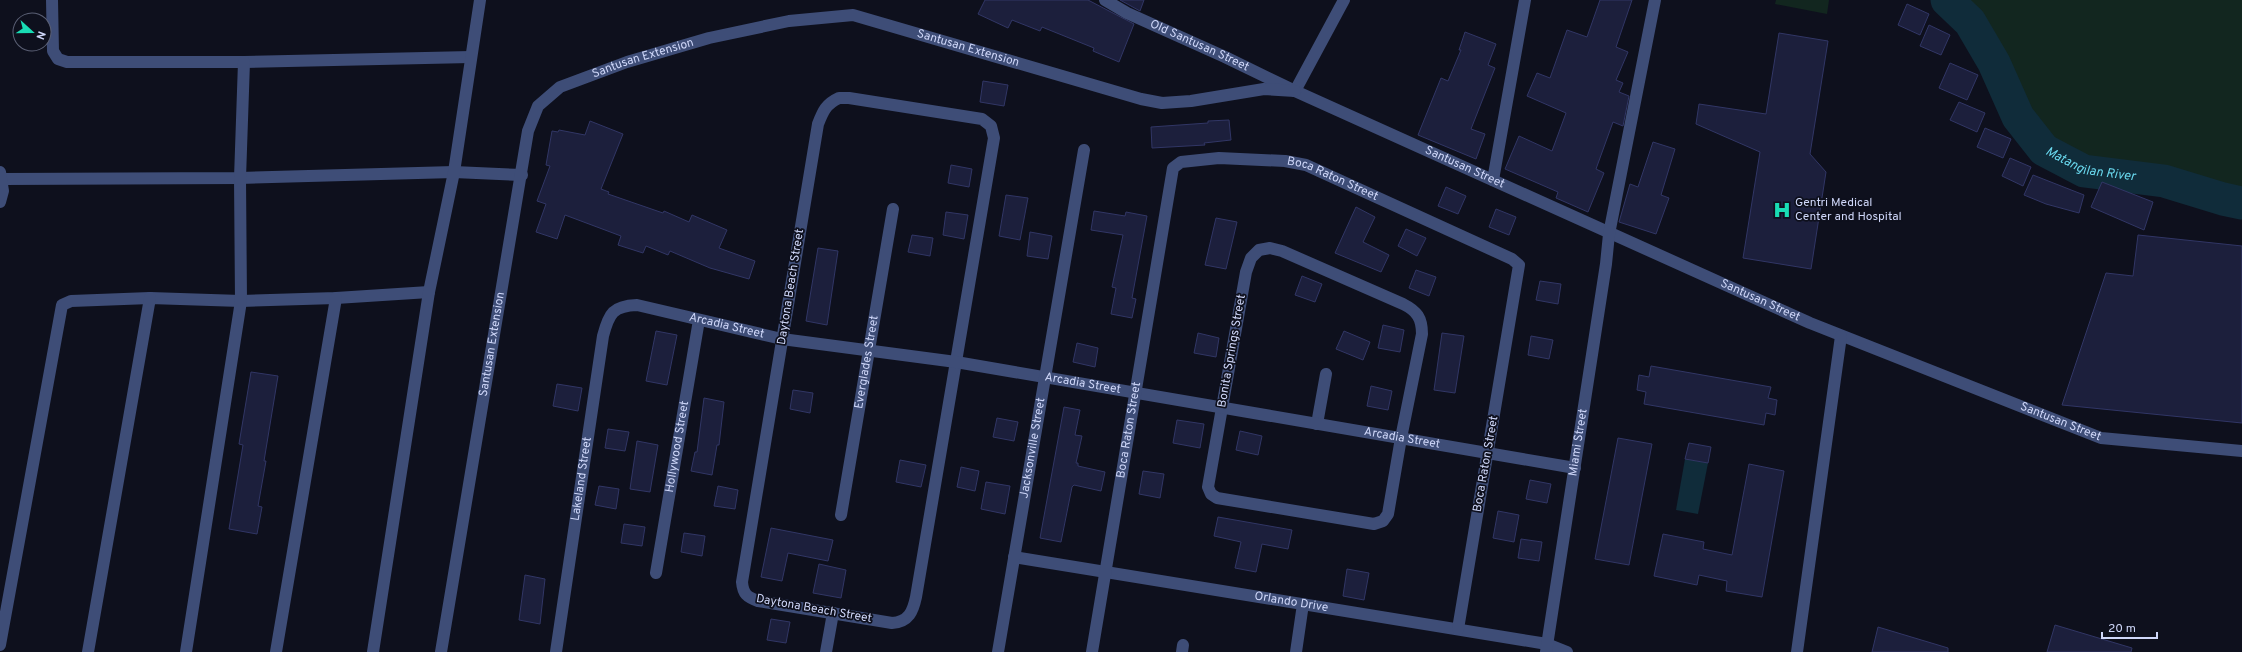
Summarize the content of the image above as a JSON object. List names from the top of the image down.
{
  "streets": {
    "street": [
      "Old Santusan Street",
      "Santusan Extension",
      "Santusan Street",
      "Boca Raton Street",
      "Daytona Beach Street",
      "Arcadia Street",
      "Bonita Springs Street",
      "Everglades Street",
      "Miami Street",
      "Hollywood Street",
      "Jacksonville Street",
      "Lakeland Street",
      "Orlando Drive"
    ]
  },
  "crossings": [
    ["Old Santusan Street", "Santusan Extension"],
    ["Old Santusan Street", "Santusan Street"],
    ["Santusan Extension", "Santusan Street"],
    ["Santusan Street", "Miami Street"],
    ["Boca Raton Street", "Arcadia Street"],
    ["Boca Raton Street", "Orlando Drive"],
    ["Daytona Beach Street", "Arcadia Street"],
    ["Arcadia Street", "Bonita Springs Street"],
    ["Arcadia Street", "Everglades Street"],
    ["Arcadia Street", "Miami Street"],
    ["Arcadia Street", "Hollywood Street"],
    ["Arcadia Street", "Jacksonville Street"],
    ["Arcadia Street", "Lakeland Street"],
    ["Miami Street", "Orlando Drive"],
    ["Jacksonville Street", "Orlando Drive"]
  ],
  "water": ["Matangilan River"],
  "places": {
    "hospital": ["Gentri Medical Center and Hospital"]
  },
  "scale_bar": "20 m",
  "north": "right"
}
